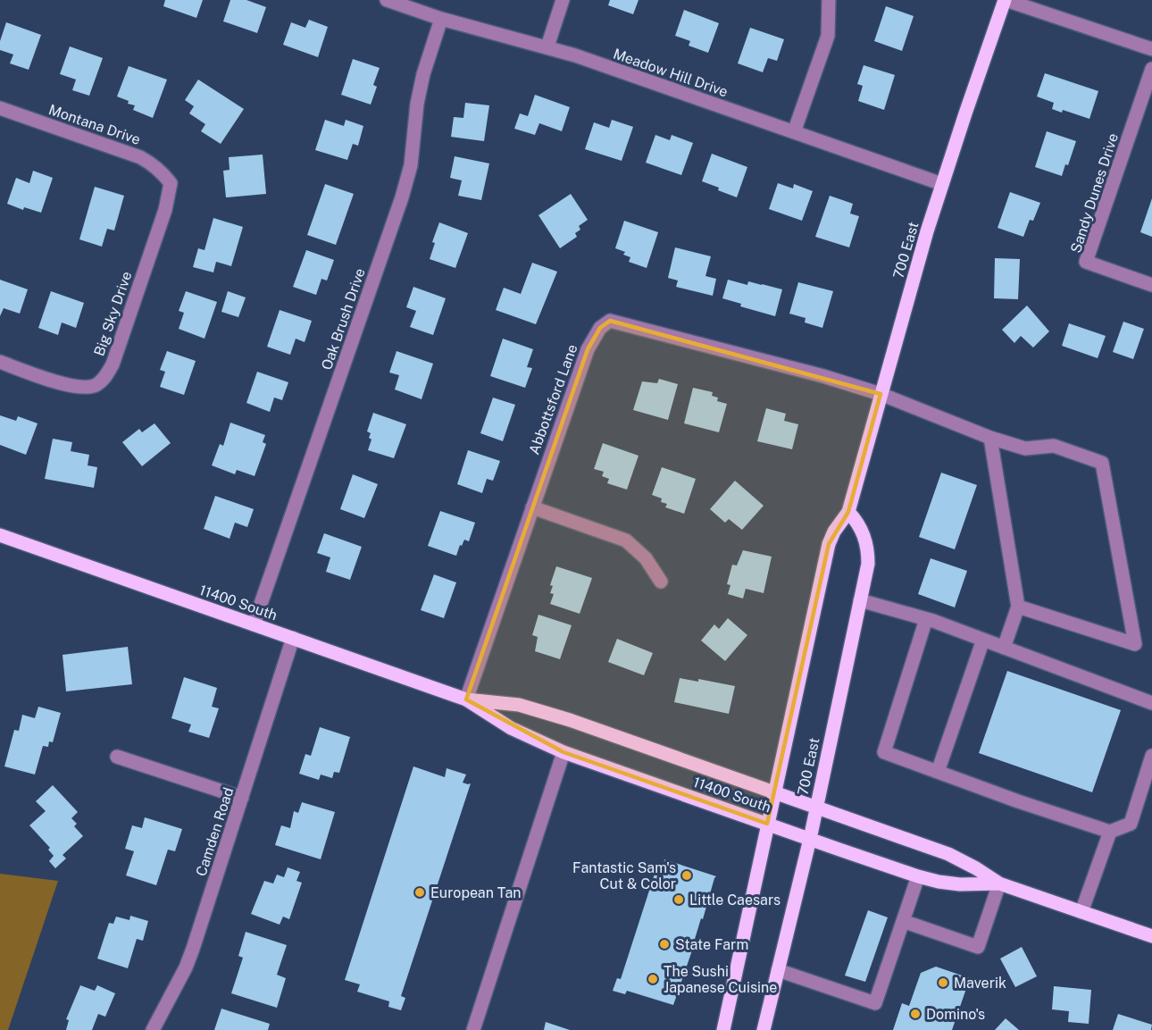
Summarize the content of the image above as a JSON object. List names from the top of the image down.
{
  "streets": {
    "main road": ["700 East", "11400 South"],
    "street": [
      "Meadow Hill Drive",
      "Montana Drive",
      "Sandy Dunes Drive",
      "Big Sky Drive",
      "Oak Brush Drive",
      "Abbottsford Lane",
      "Camden Road"
    ]
  },
  "crossings": [
    ["Meadow Hill Drive", "700 East"],
    ["Meadow Hill Drive", "Oak Brush Drive"],
    ["Montana Drive", "Big Sky Drive"],
    ["700 East", "Abbottsford Lane"],
    ["700 East", "11400 South"],
    ["Oak Brush Drive", "11400 South"],
    ["Abbottsford Lane", "11400 South"],
    ["11400 South", "Camden Road"]
  ],
  "places": [
    "Fantastic Sam's Cut & Color",
    "European Tan",
    "Little Caesars",
    "State Farm",
    "The Sushi Japanese Cuisine",
    "Maverik",
    "Domino's"
  ]
}
